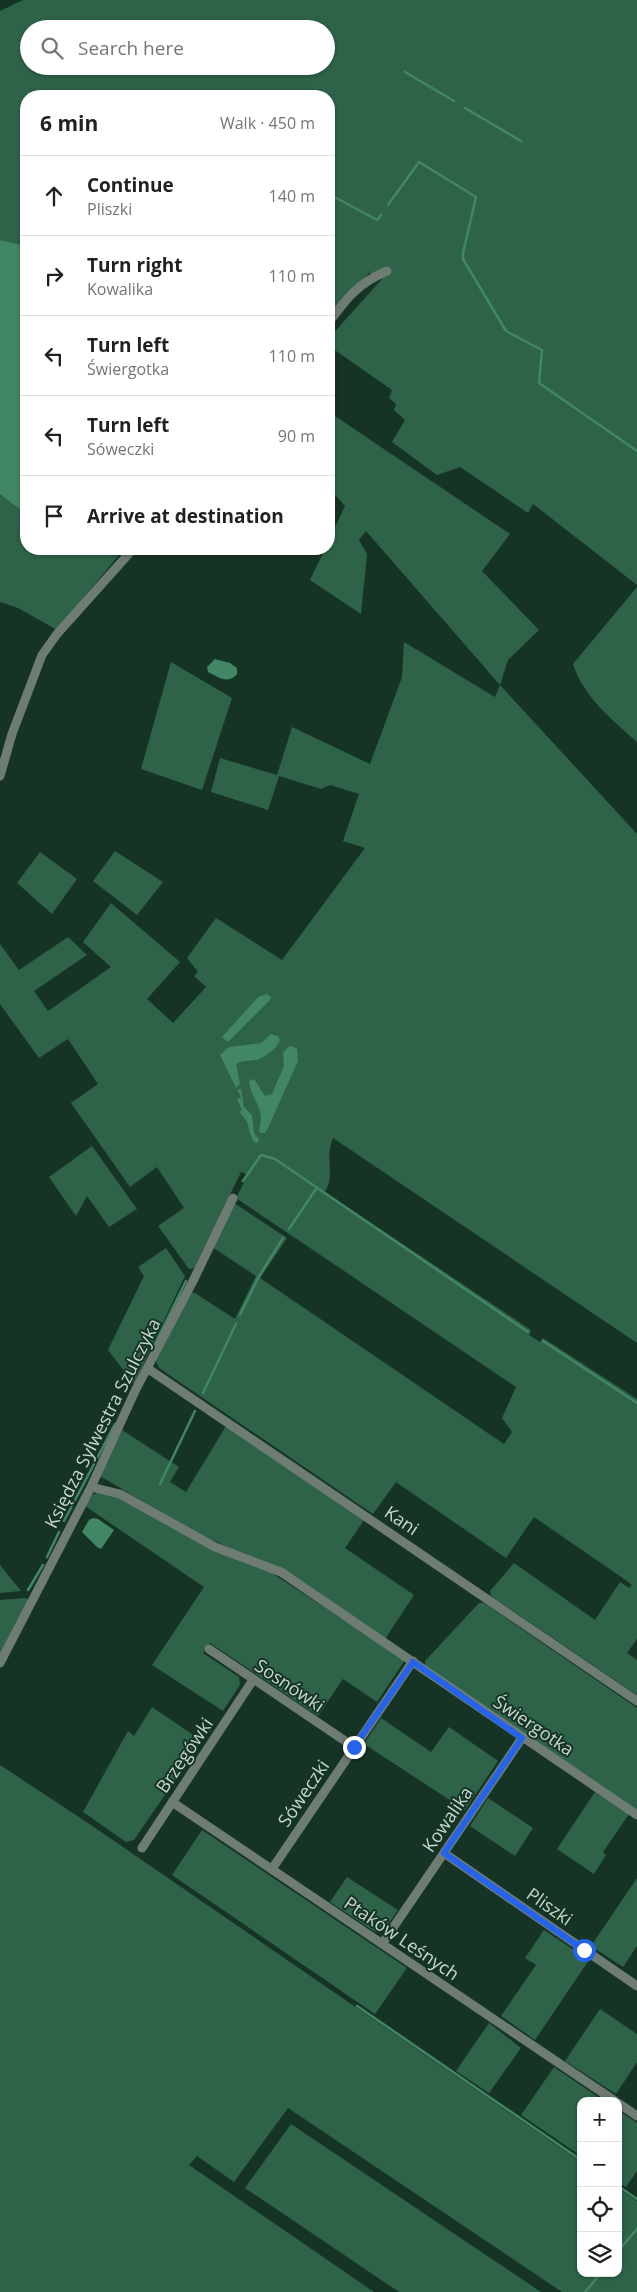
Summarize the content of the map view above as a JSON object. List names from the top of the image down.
{
  "streets": {
    "street": [
      "Księdza Sylwestra Szulczyka",
      "Kani",
      "Sosnówki",
      "Świergotka",
      "Brzegówki",
      "Sóweczki",
      "Kowalika",
      "Pliszki",
      "Ptaków Leśnych"
    ]
  },
  "crossings": [
    ["Księdza Sylwestra Szulczyka", "Kani"],
    ["Księdza Sylwestra Szulczyka", "Świergotka"],
    ["Sosnówki", "Brzegówki"],
    ["Sosnówki", "Sóweczki"],
    ["Świergotka", "Sóweczki"],
    ["Świergotka", "Kowalika"],
    ["Brzegówki", "Ptaków Leśnych"],
    ["Sóweczki", "Ptaków Leśnych"],
    ["Kowalika", "Pliszki"],
    ["Kowalika", "Ptaków Leśnych"]
  ],
  "page": {
    "search": "Search here",
    "heading": ["6 min", "Walk · 450 m"],
    "list": [
      ["Continue", "Pliszki", "140 m"],
      ["Turn right", "Kowalika", "110 m"],
      ["Turn left", "Świergotka", "110 m"],
      ["Turn left", "Sóweczki", "90 m"],
      "Arrive at destination"
    ],
    "map_buttons": ["+", "−"]
  }
}
